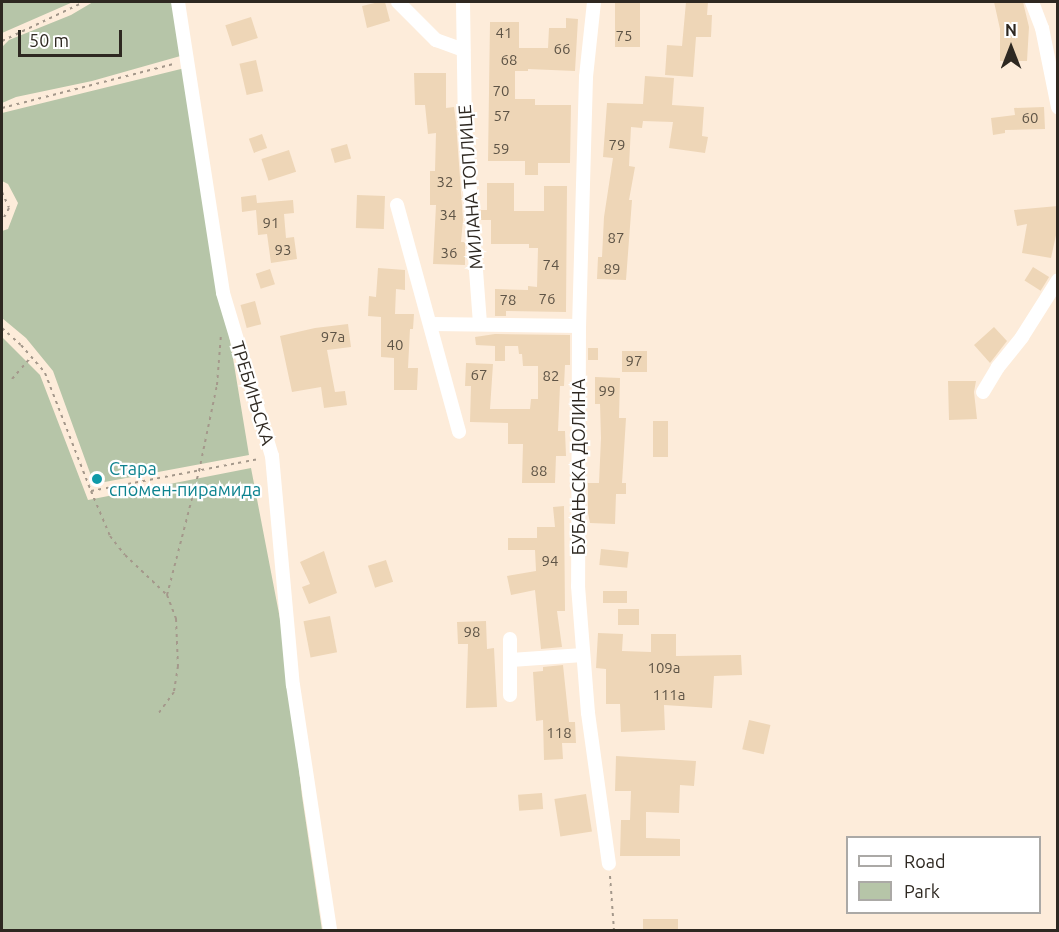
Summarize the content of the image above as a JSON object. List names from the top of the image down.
{
  "streets": {
    "street": ["МИЛАНА ТОПЛИЦЕ", "ТРЕБИЊСКА", "БУБАЊСКА ДОЛИНА"]
  },
  "places": ["Стара спомен-пирамида"],
  "house_numbers": [
    "41",
    "75",
    "66",
    "68",
    "70",
    "57",
    "60",
    "79",
    "59",
    "32",
    "34",
    "91",
    "87",
    "93",
    "36",
    "74",
    "89",
    "76",
    "78",
    "97a",
    "40",
    "97",
    "67",
    "82",
    "99",
    "88",
    "94",
    "98",
    "109a",
    "111a",
    "118"
  ],
  "legend": ["Road", "Park"],
  "scale_bar": "50 m",
  "north": "top"
}
